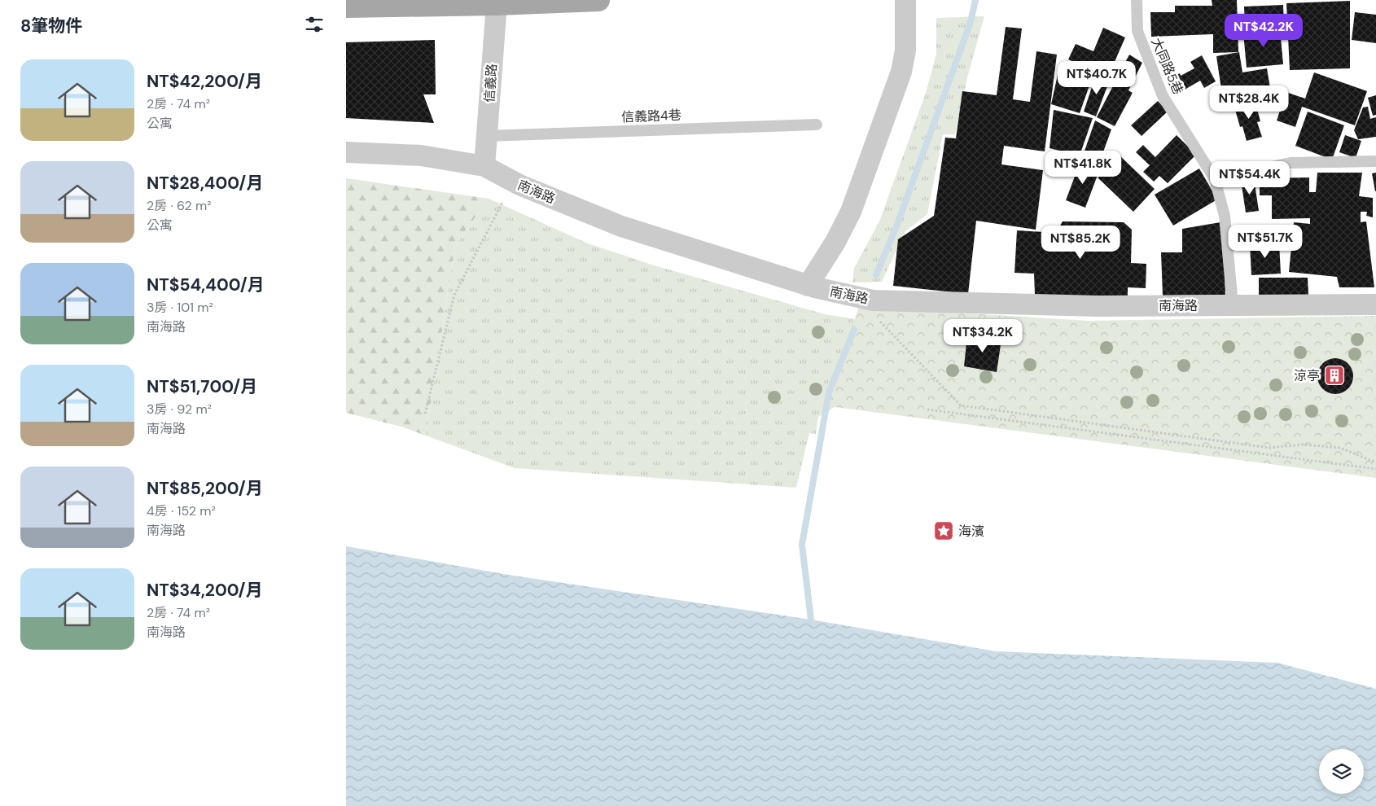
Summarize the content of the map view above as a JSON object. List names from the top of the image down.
{
  "streets": {
    "street": ["信義路", "南海路"],
    "lane": ["大同路5巷", "信義路4巷"]
  },
  "crossings": [
    ["大同路5巷", "南海路"],
    ["信義路", "信義路4巷"],
    ["信義路", "南海路"]
  ],
  "places": {
    "building": ["涼亭"],
    "place": ["海濱"]
  },
  "page": {
    "heading": "8筆物件",
    "price": [
      "NT$42.2K",
      "NT$40.7K",
      "NT$28.4K",
      "NT$41.8K",
      "NT$54.4K",
      "NT$51.7K",
      "NT$85.2K",
      "NT$34.2K"
    ],
    "list": [
      {
        "name": "NT$42,200/月",
        "note": "2房 · 74 m² · 公寓"
      },
      {
        "name": "NT$28,400/月",
        "note": "2房 · 62 m² · 公寓"
      },
      {
        "name": "NT$54,400/月",
        "note": "3房 · 101 m² · 南海路"
      },
      {
        "name": "NT$51,700/月",
        "note": "3房 · 92 m² · 南海路"
      },
      {
        "name": "NT$85,200/月",
        "note": "4房 · 152 m² · 南海路"
      },
      {
        "name": "NT$34,200/月",
        "note": "2房 · 74 m² · 南海路"
      }
    ]
  }
}
